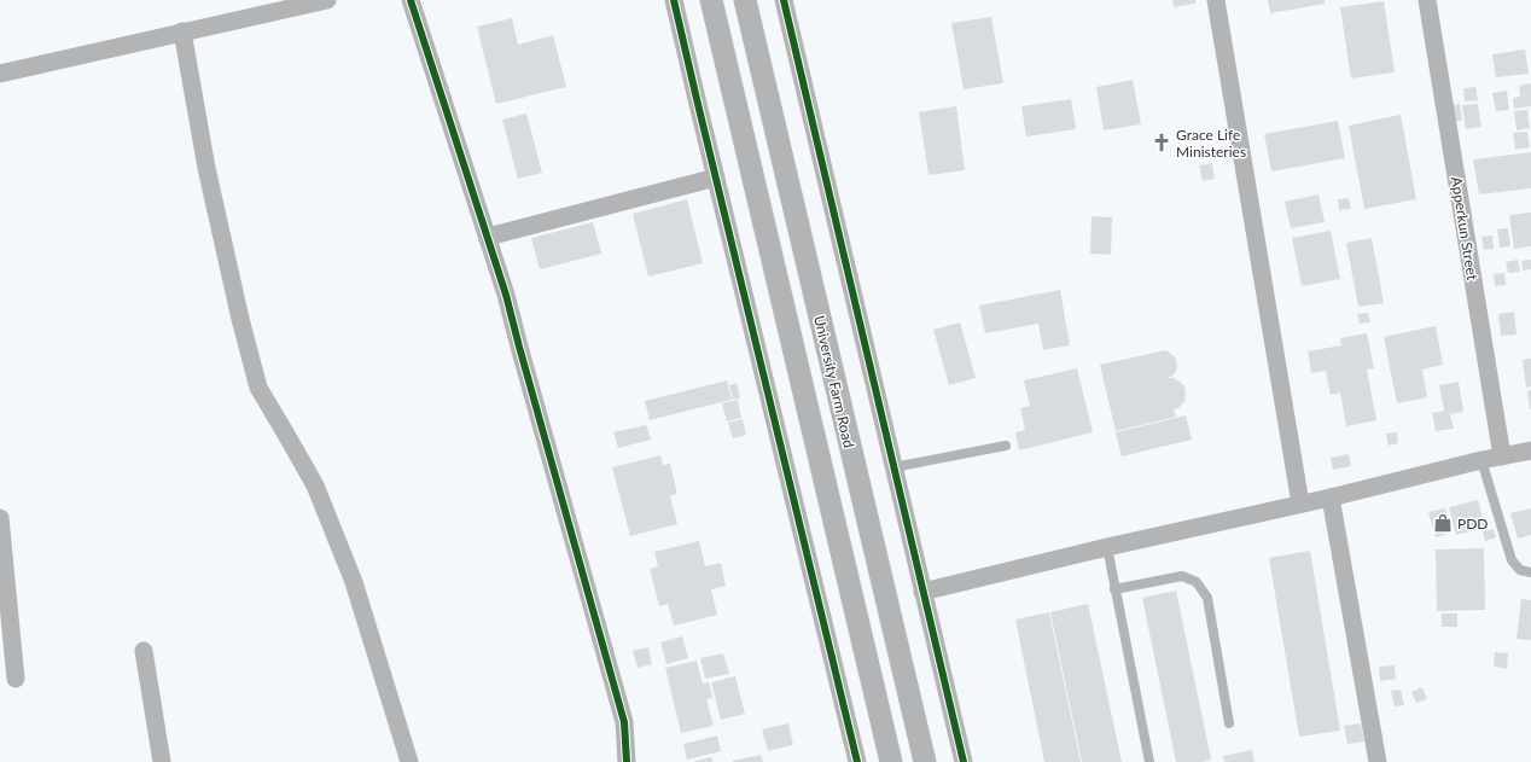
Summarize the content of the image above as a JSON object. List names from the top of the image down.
{
  "streets": {
    "street": ["Apperkun Street", "University Farm Road"]
  },
  "places": {
    "church": ["Grace Life Ministeries"],
    "shop": ["PDD"]
  }
}
